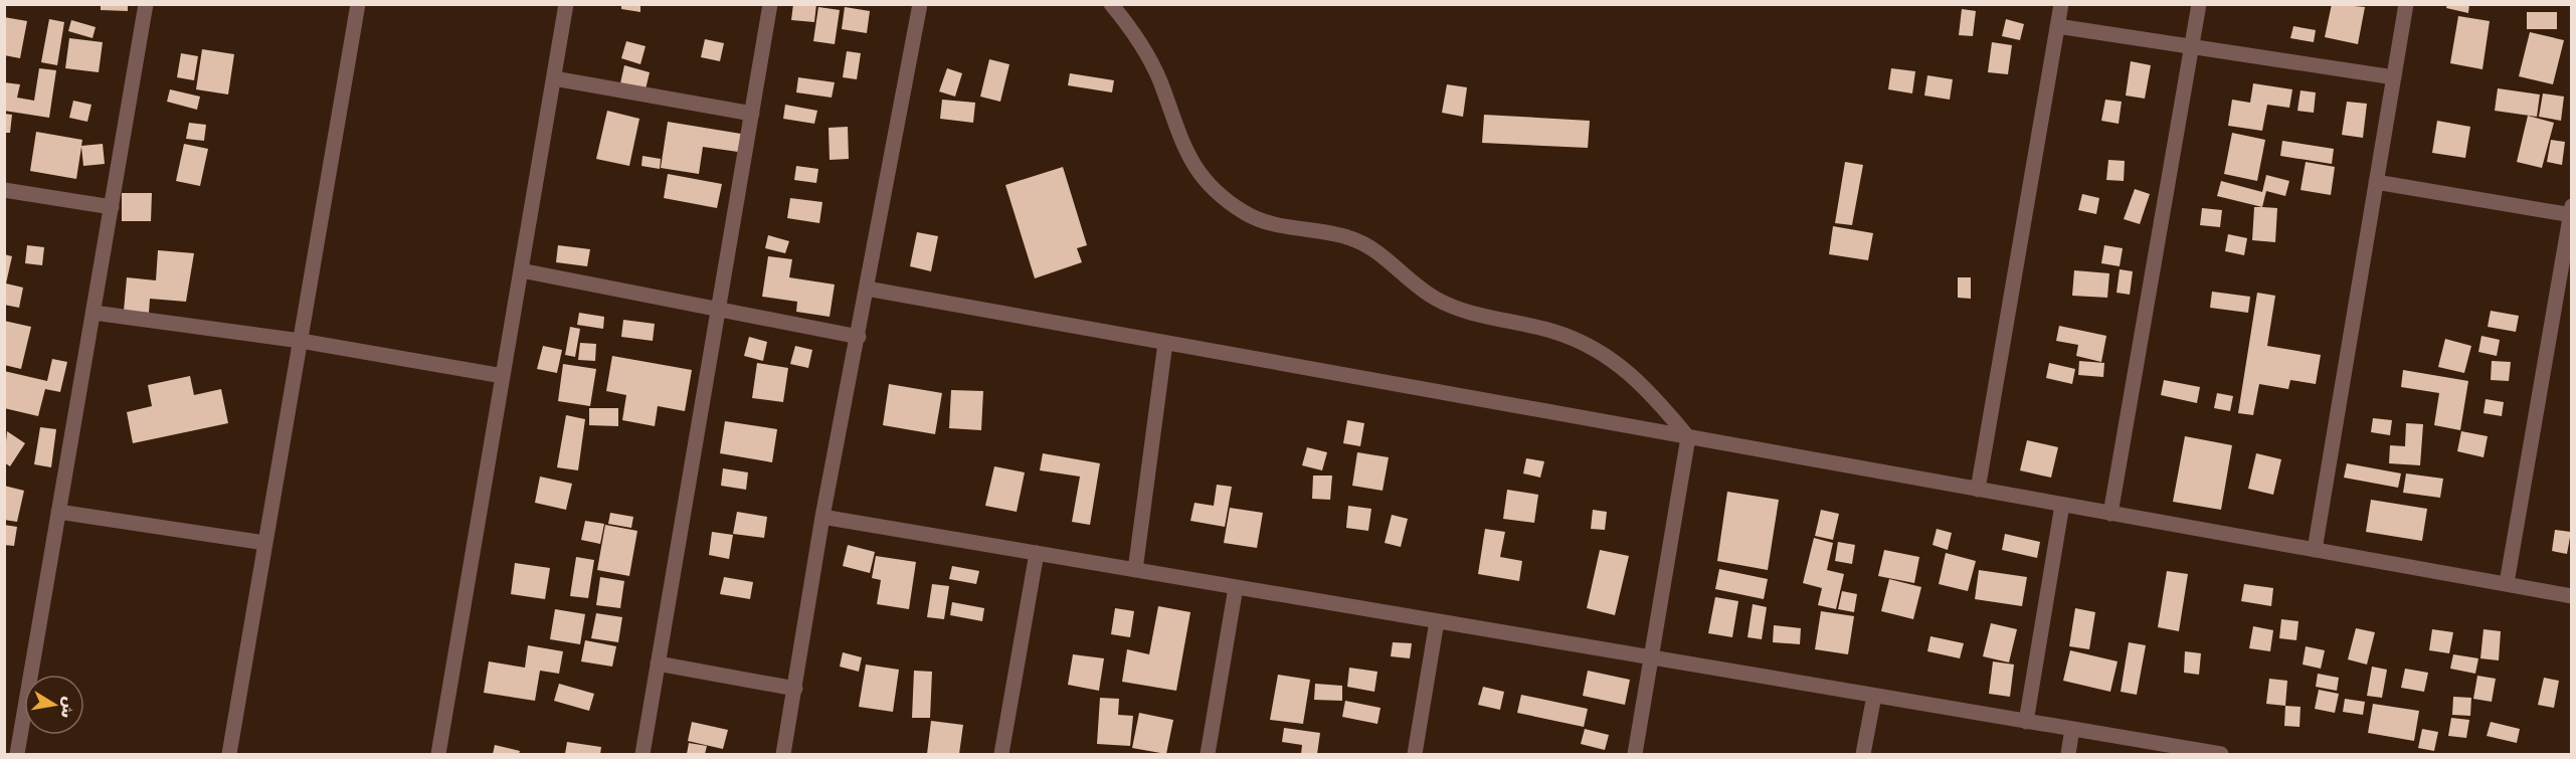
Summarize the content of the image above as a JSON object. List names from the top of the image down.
{
  "north": "right"
}
